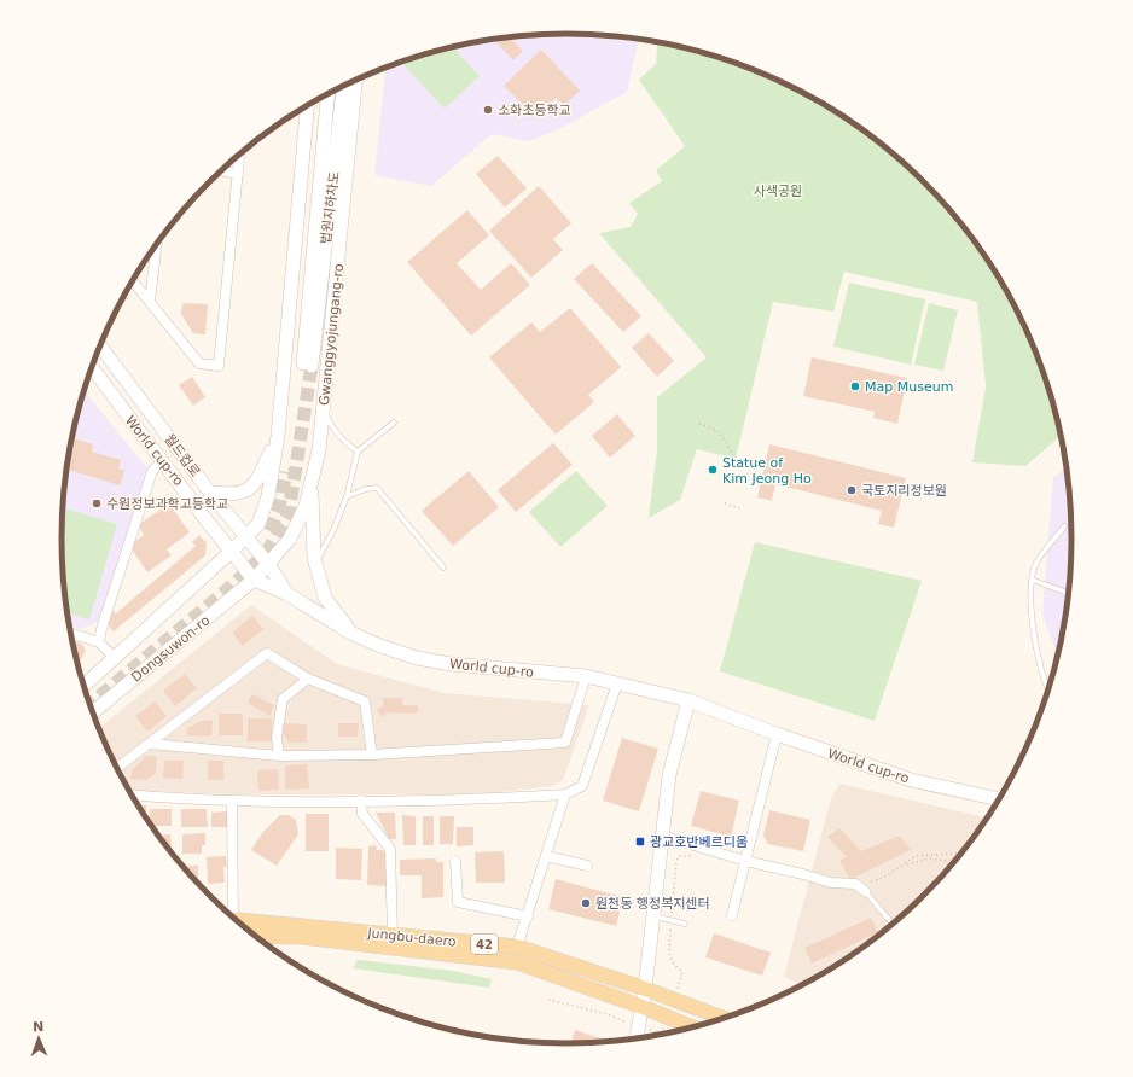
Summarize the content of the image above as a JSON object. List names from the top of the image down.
{
  "streets": {
    "main road": ["Jungbu-daero", "42"],
    "street": [
      "법원지하차도",
      "Gwanggyojungang-ro",
      "World cup-ro",
      "월드컵로",
      "Dongsuwon-ro"
    ]
  },
  "crossings": [
    ["Gwanggyojungang-ro", "World cup-ro"],
    ["Gwanggyojungang-ro", "월드컵로"],
    ["Gwanggyojungang-ro", "Dongsuwon-ro"],
    ["World cup-ro", "월드컵로"],
    ["World cup-ro", "Dongsuwon-ro"]
  ],
  "parks": ["사색공원"],
  "places": {
    "other": [
      "소화초등학교",
      "Map Museum",
      "Statue of Kim Jeong Ho",
      "국토지리정보원",
      "수원정보과학고등학교",
      "원천동 행정복지센터"
    ],
    "transit": ["광교호반베르디움"]
  },
  "north": "top"
}
